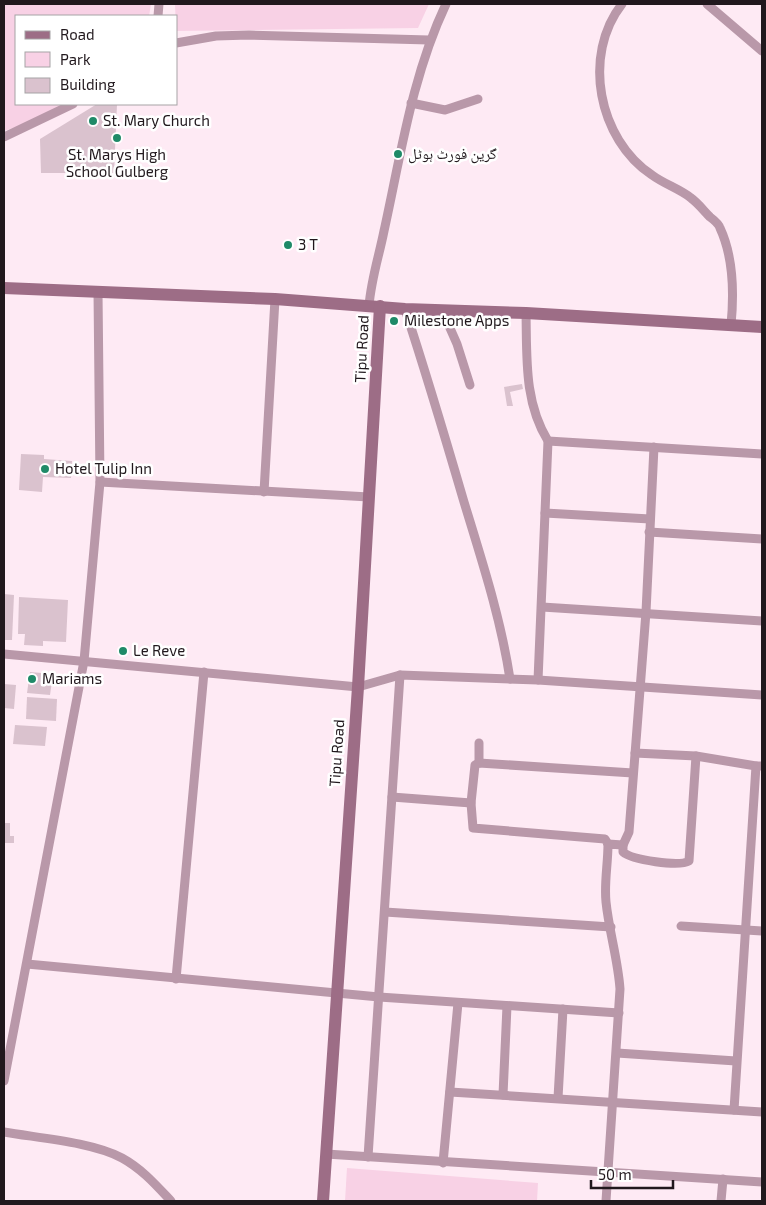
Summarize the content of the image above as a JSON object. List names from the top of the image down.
{
  "streets": {
    "street": ["Tipu Road"]
  },
  "places": [
    "St. Mary Church",
    "St. Marys High School Gulberg",
    "گرین فورٹ ہوٹل",
    "3 T",
    "Milestone Apps",
    "Hotel Tulip Inn",
    "Le Reve",
    "Mariams"
  ],
  "legend": ["Road", "Park", "Building"],
  "scale_bar": "50 m"
}
